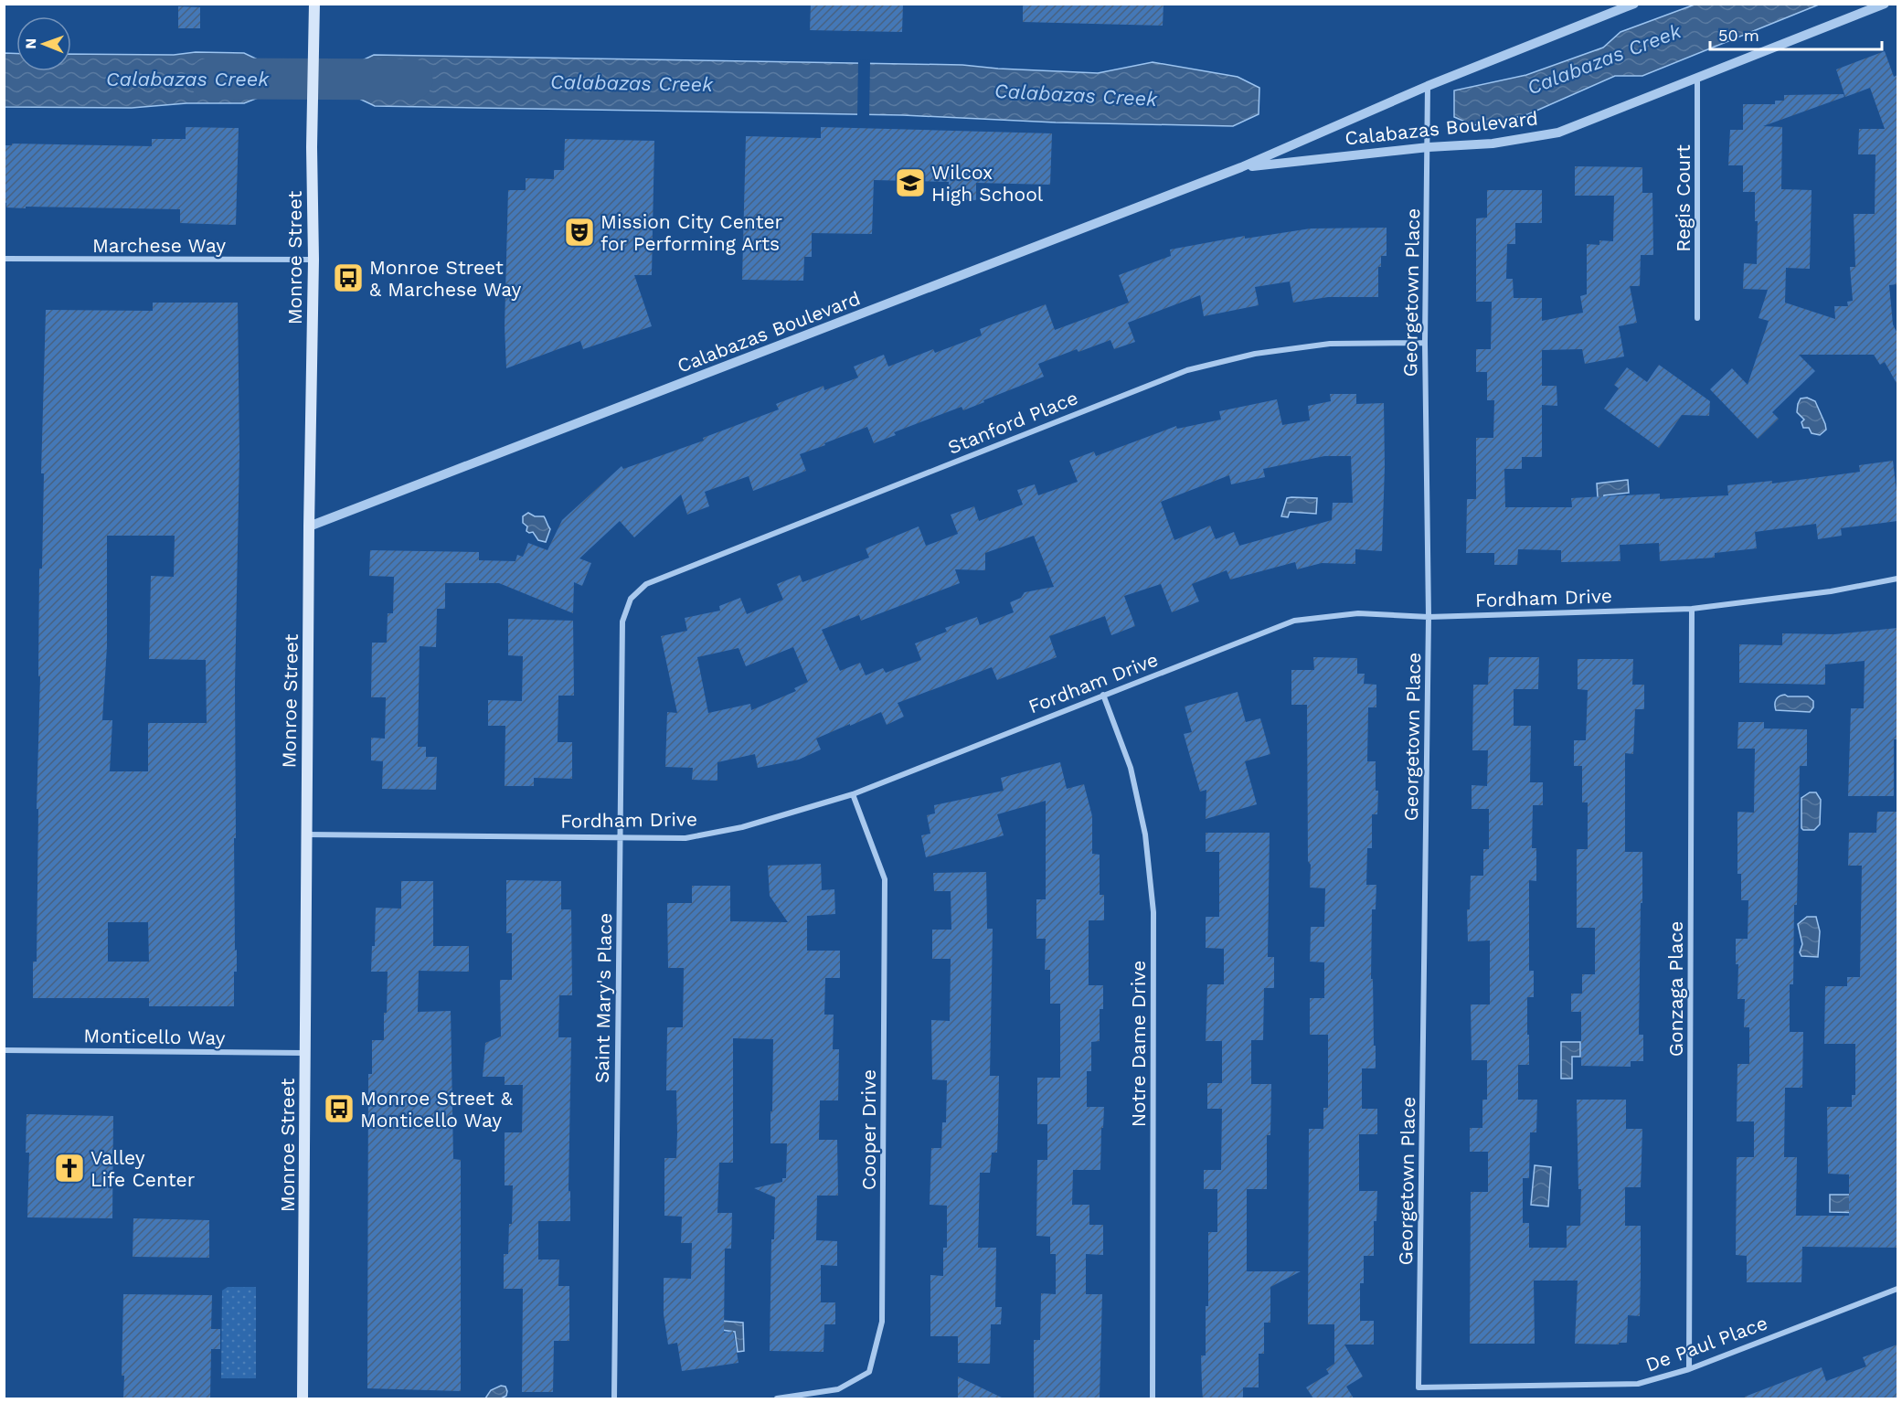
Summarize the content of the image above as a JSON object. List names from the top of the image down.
{
  "streets": {
    "main road": ["Monroe Street"],
    "street": [
      "Calabazas Boulevard",
      "Regis Court",
      "Marchese Way",
      "Georgetown Place",
      "Stanford Place",
      "Fordham Drive",
      "Gonzaga Place",
      "Saint Mary's Place",
      "Monticello Way",
      "Notre Dame Drive",
      "Cooper Drive",
      "De Paul Place"
    ]
  },
  "crossings": [
    ["Calabazas Boulevard", "Regis Court"],
    ["Calabazas Boulevard", "Monroe Street"],
    ["Calabazas Boulevard", "Georgetown Place"],
    ["Marchese Way", "Monroe Street"],
    ["Monroe Street", "Fordham Drive"],
    ["Monroe Street", "Monticello Way"],
    ["Georgetown Place", "Stanford Place"],
    ["Georgetown Place", "Fordham Drive"],
    ["Georgetown Place", "De Paul Place"],
    ["Stanford Place", "Saint Mary's Place"],
    ["Fordham Drive", "Gonzaga Place"],
    ["Fordham Drive", "Saint Mary's Place"],
    ["Fordham Drive", "Notre Dame Drive"],
    ["Fordham Drive", "Cooper Drive"],
    ["Gonzaga Place", "De Paul Place"]
  ],
  "water": ["Calabazas Creek"],
  "places": {
    "school or university": ["Wilcox High School"],
    "theatre": ["Mission City Center for Performing Arts"],
    "bus stop": ["Monroe Street & Marchese Way", "Monroe Street & Monticello Way"],
    "church": ["Valley Life Center"]
  },
  "scale_bar": "50 m",
  "north": "left"
}
